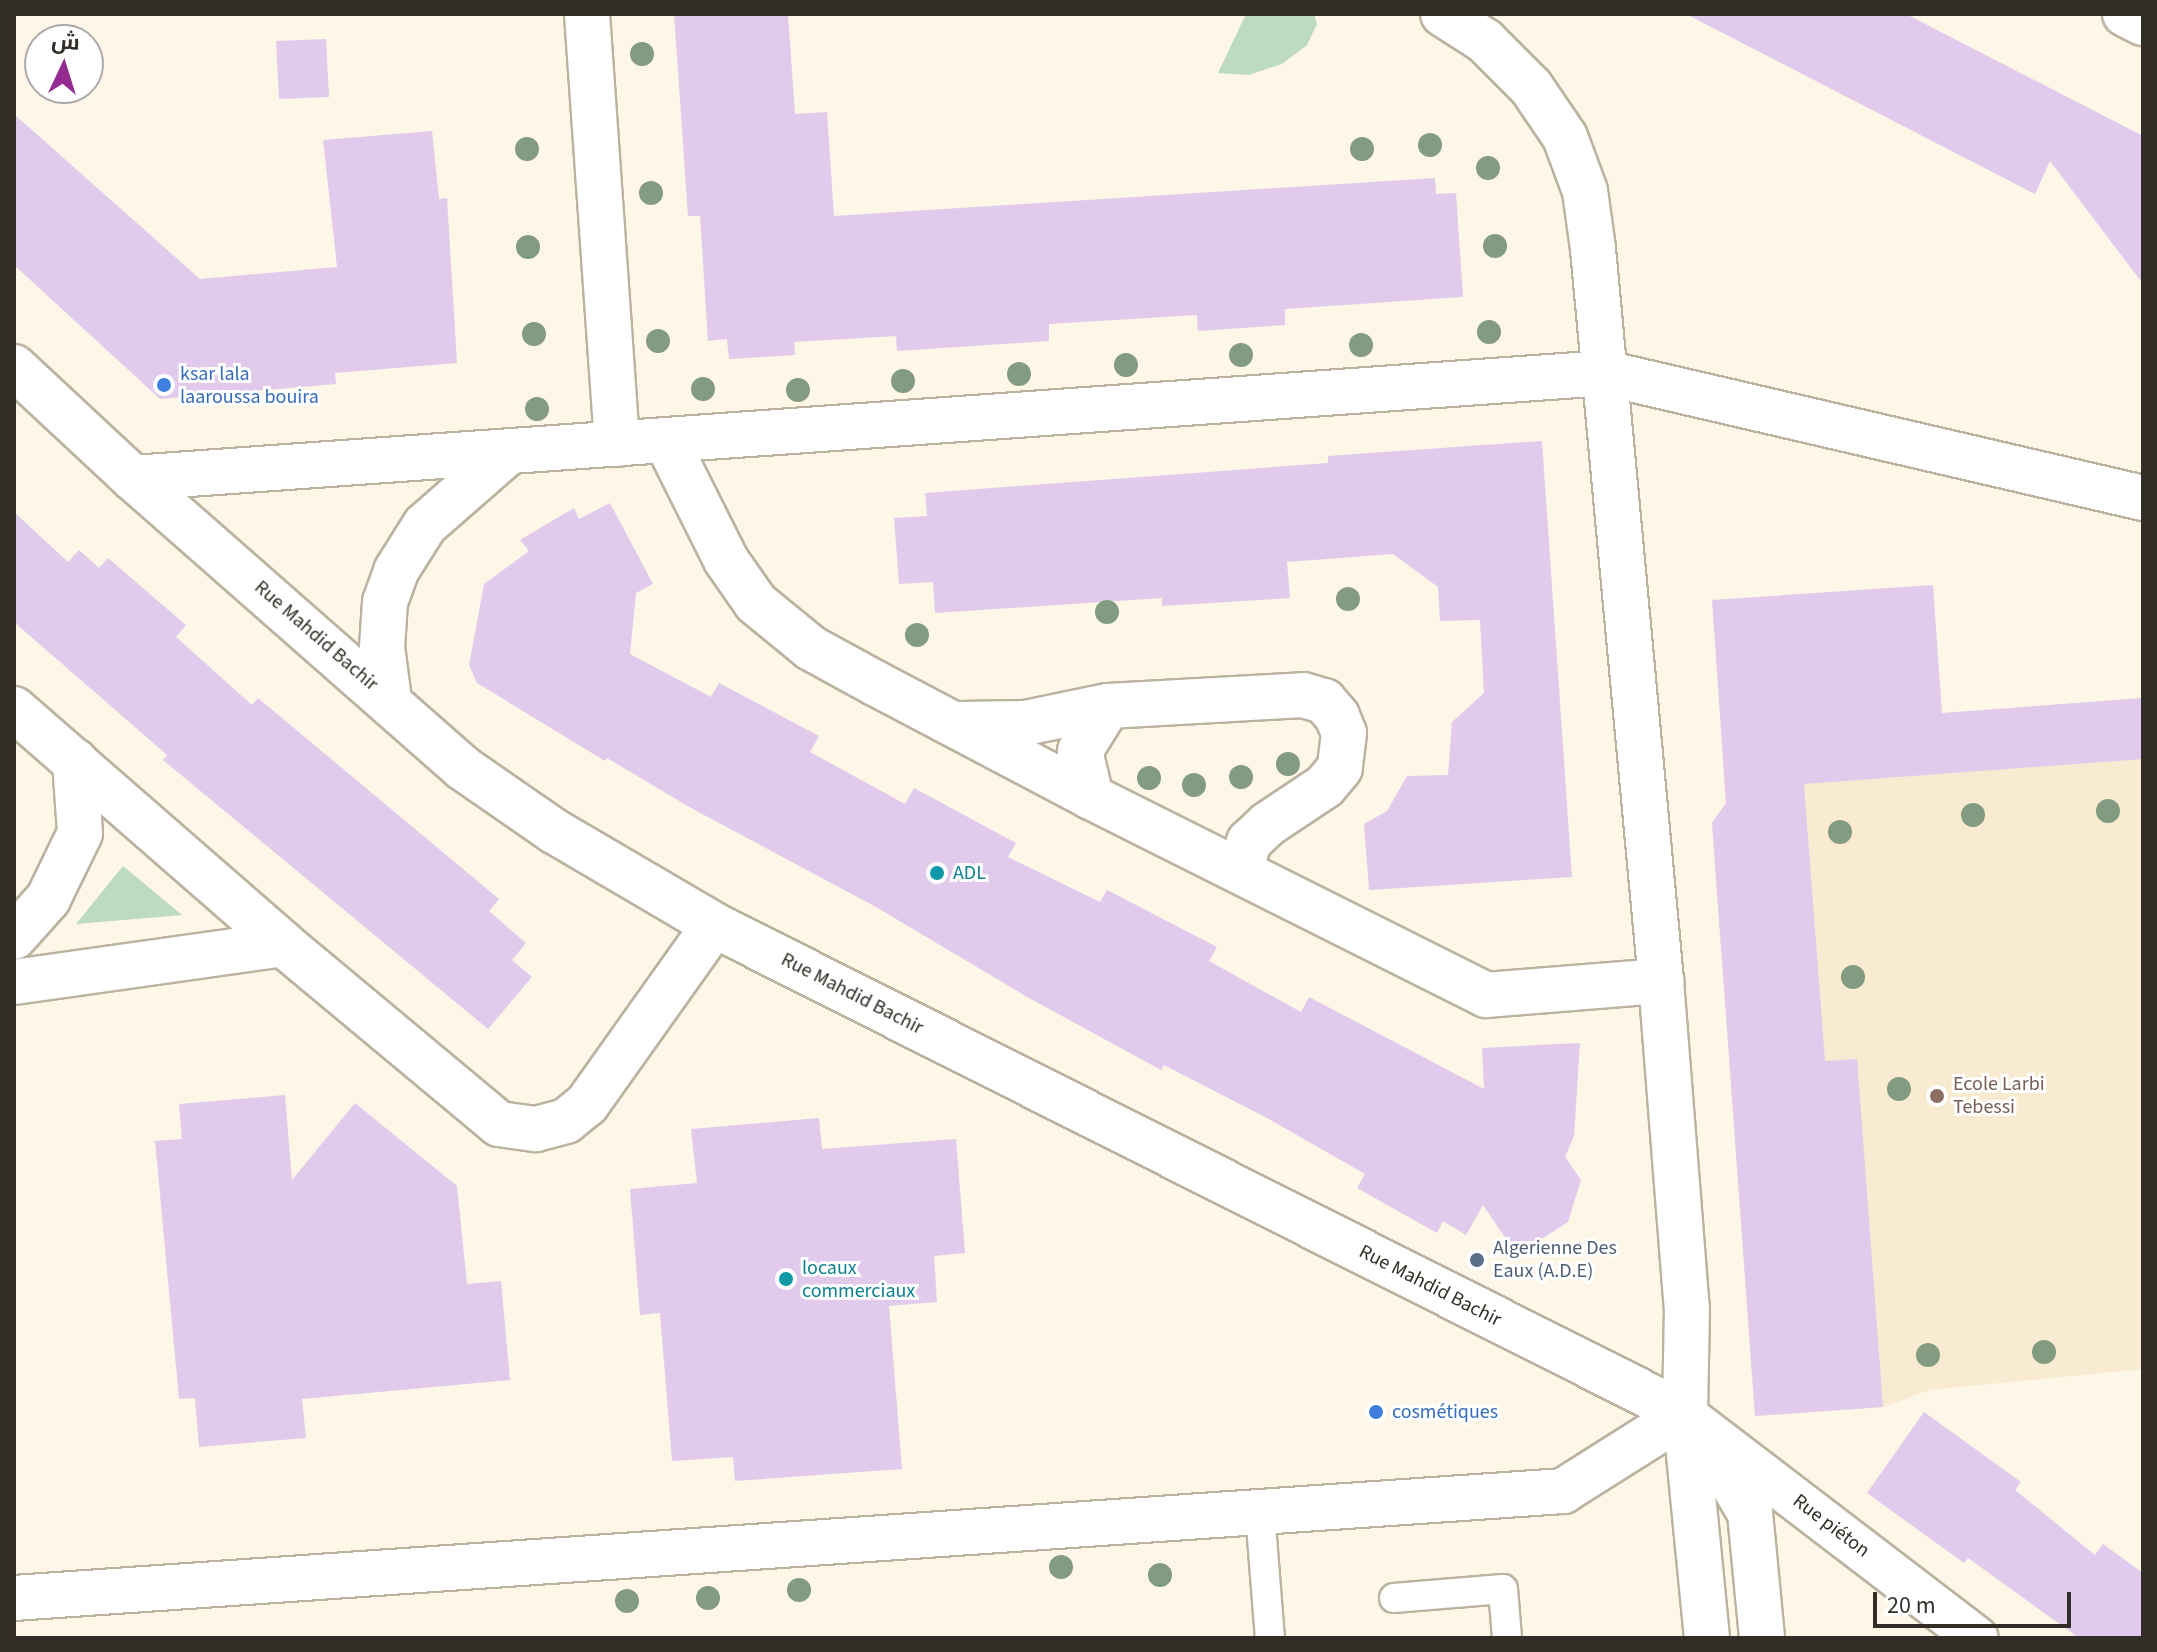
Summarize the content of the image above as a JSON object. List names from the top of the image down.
{
  "streets": {
    "street": ["Rue Mahdid Bachir", "Rue piéton"]
  },
  "crossings": [
    ["Rue Mahdid Bachir", "Rue piéton"]
  ],
  "places": [
    "ksar lala laaroussa bouira",
    "ADL",
    "Ecole Larbi Tebessi",
    "Algerienne Des Eaux (A.D.E)",
    "locaux commerciaux",
    "cosmétiques"
  ],
  "scale_bar": "20 m",
  "north": "top"
}
